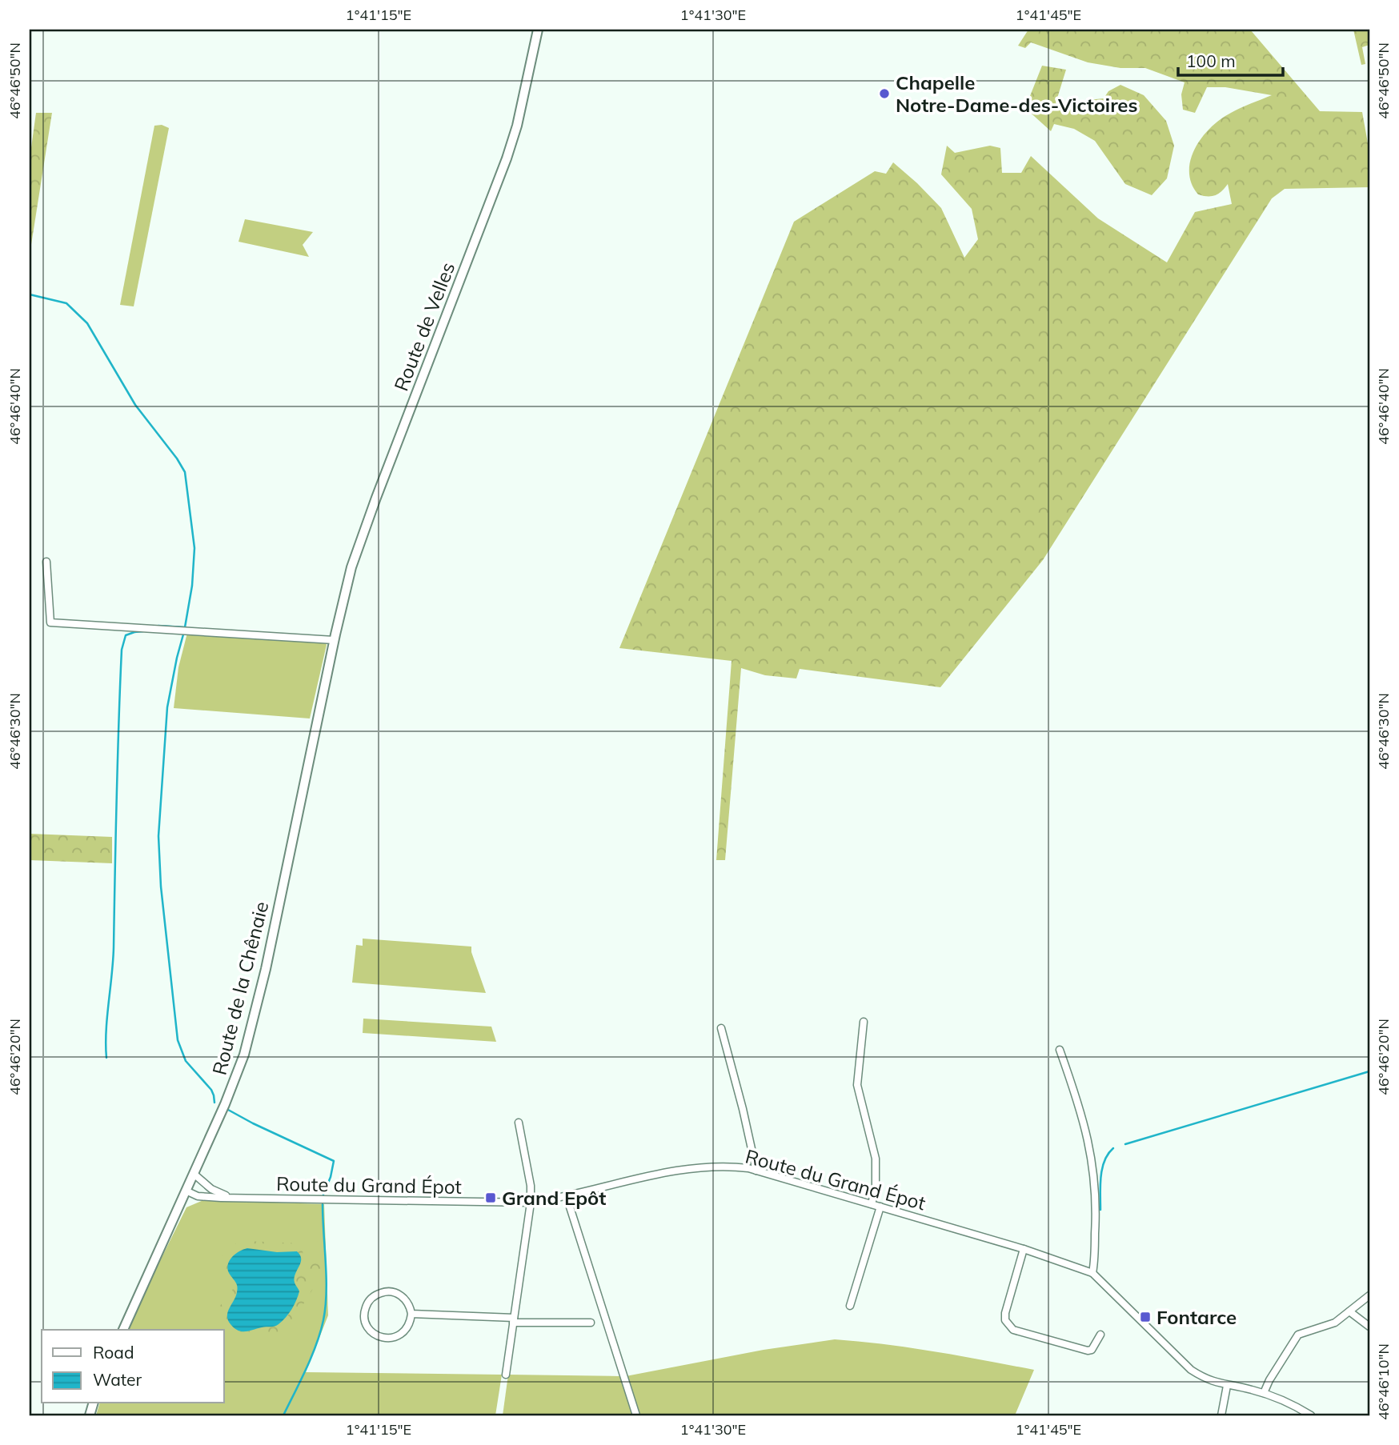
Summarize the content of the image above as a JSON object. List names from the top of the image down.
{
  "streets": {
    "main road": ["Route de Velles", "Route de la Chênaie"],
    "street": ["Route du Grand Épot"]
  },
  "crossings": [
    ["Route de Velles", "Route de la Chênaie"],
    ["Route de la Chênaie", "Route du Grand Épot"]
  ],
  "places": {
    "other": ["Chapelle Notre-Dame-des-Victoires"],
    "transit": ["Grand Epôt", "Fontarce"]
  },
  "legend": ["Road", "Water"],
  "scale_bar": "100 m",
  "coordinates": [
    "1°41'15\"E",
    "1°41'30\"E",
    "1°41'45\"E",
    "46°46'50\"N",
    "46°46'40\"N",
    "46°46'30\"N",
    "46°46'20\"N",
    "46°46'10\"N"
  ]
}
